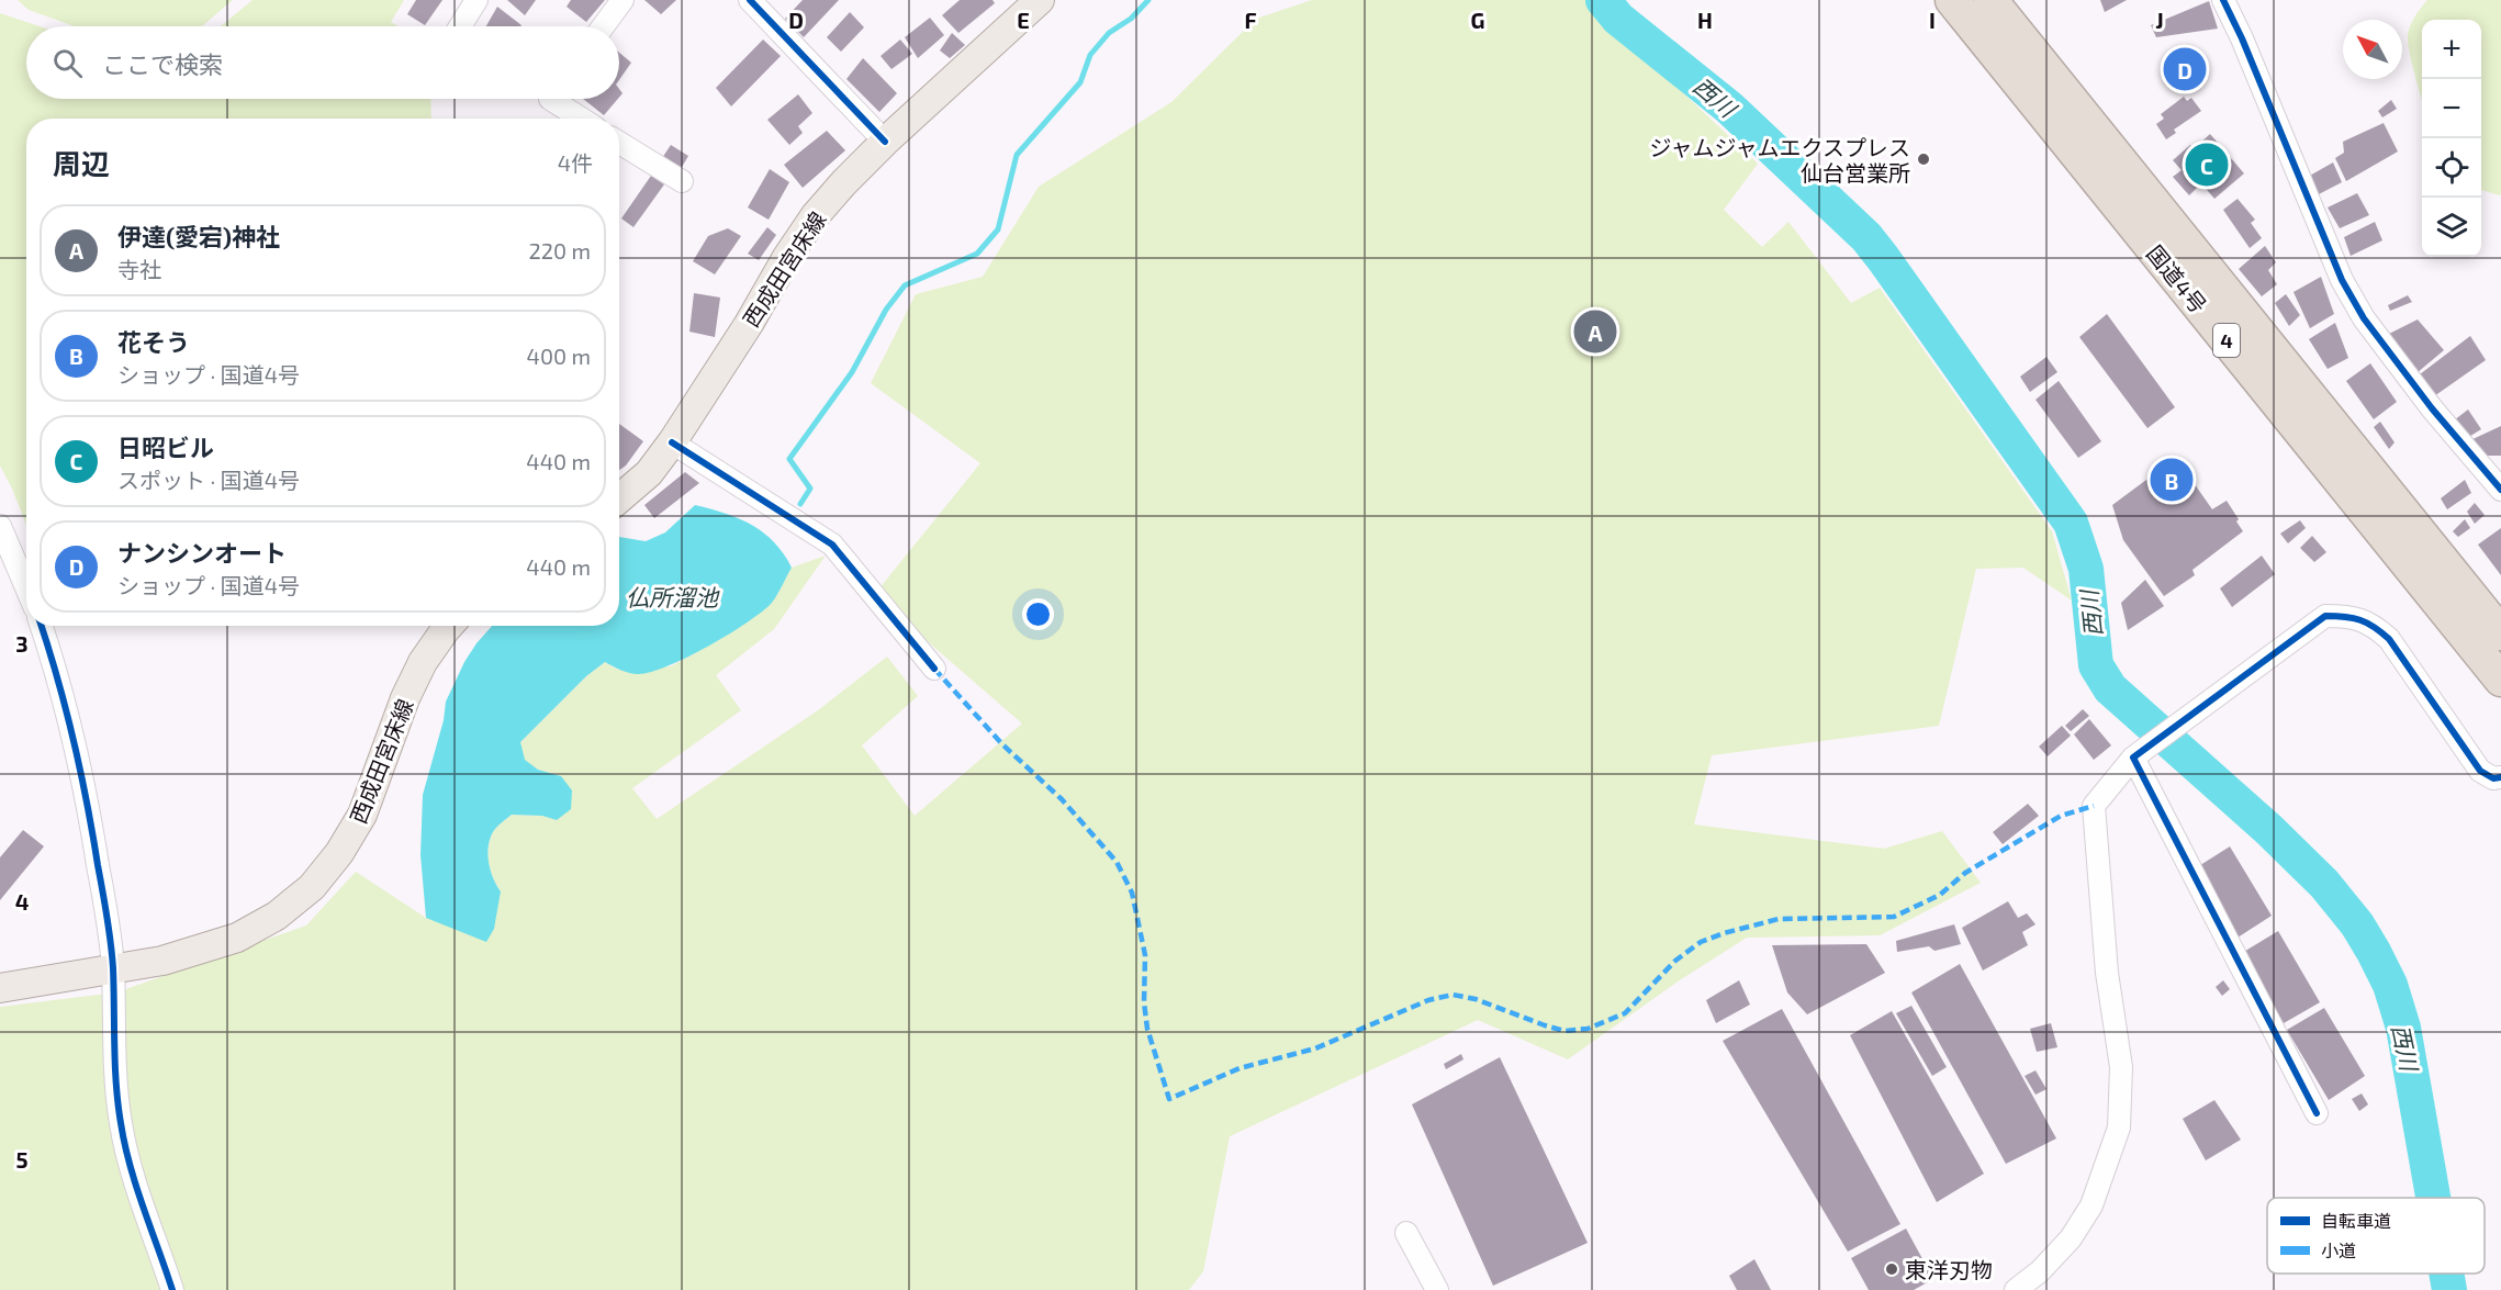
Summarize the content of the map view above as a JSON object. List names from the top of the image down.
{
  "streets": {
    "highway": ["国道4号", "4"],
    "main road": ["西成田宮床線"]
  },
  "water": ["西川", "仏所溜池"],
  "places": ["ジャムジャムエクスプレス 仙台営業所", "東洋刃物"],
  "legend": ["自転車道", "小道"],
  "north": "top left",
  "page": {
    "map_buttons": ["+", "−"],
    "search": "ここで検索",
    "pins": [
      "D",
      "C",
      "A",
      "B"
    ],
    "heading": ["周辺", "4件"],
    "list": [
      {
        "mark": "A",
        "name": "伊達(愛宕)神社",
        "note": "寺社",
        "value": "220 m"
      },
      {
        "mark": "B",
        "name": "花そう",
        "note": "ショップ · 国道4号",
        "value": "400 m"
      },
      {
        "mark": "C",
        "name": "日昭ビル",
        "note": "スポット · 国道4号",
        "value": "440 m"
      },
      {
        "mark": "D",
        "name": "ナンシンオート",
        "note": "ショップ · 国道4号",
        "value": "440 m"
      }
    ]
  },
  "grid": {
    "columns": [
      "D",
      "E",
      "F",
      "G",
      "H",
      "I",
      "J"
    ],
    "rows": ["3", "4", "5"]
  }
}
